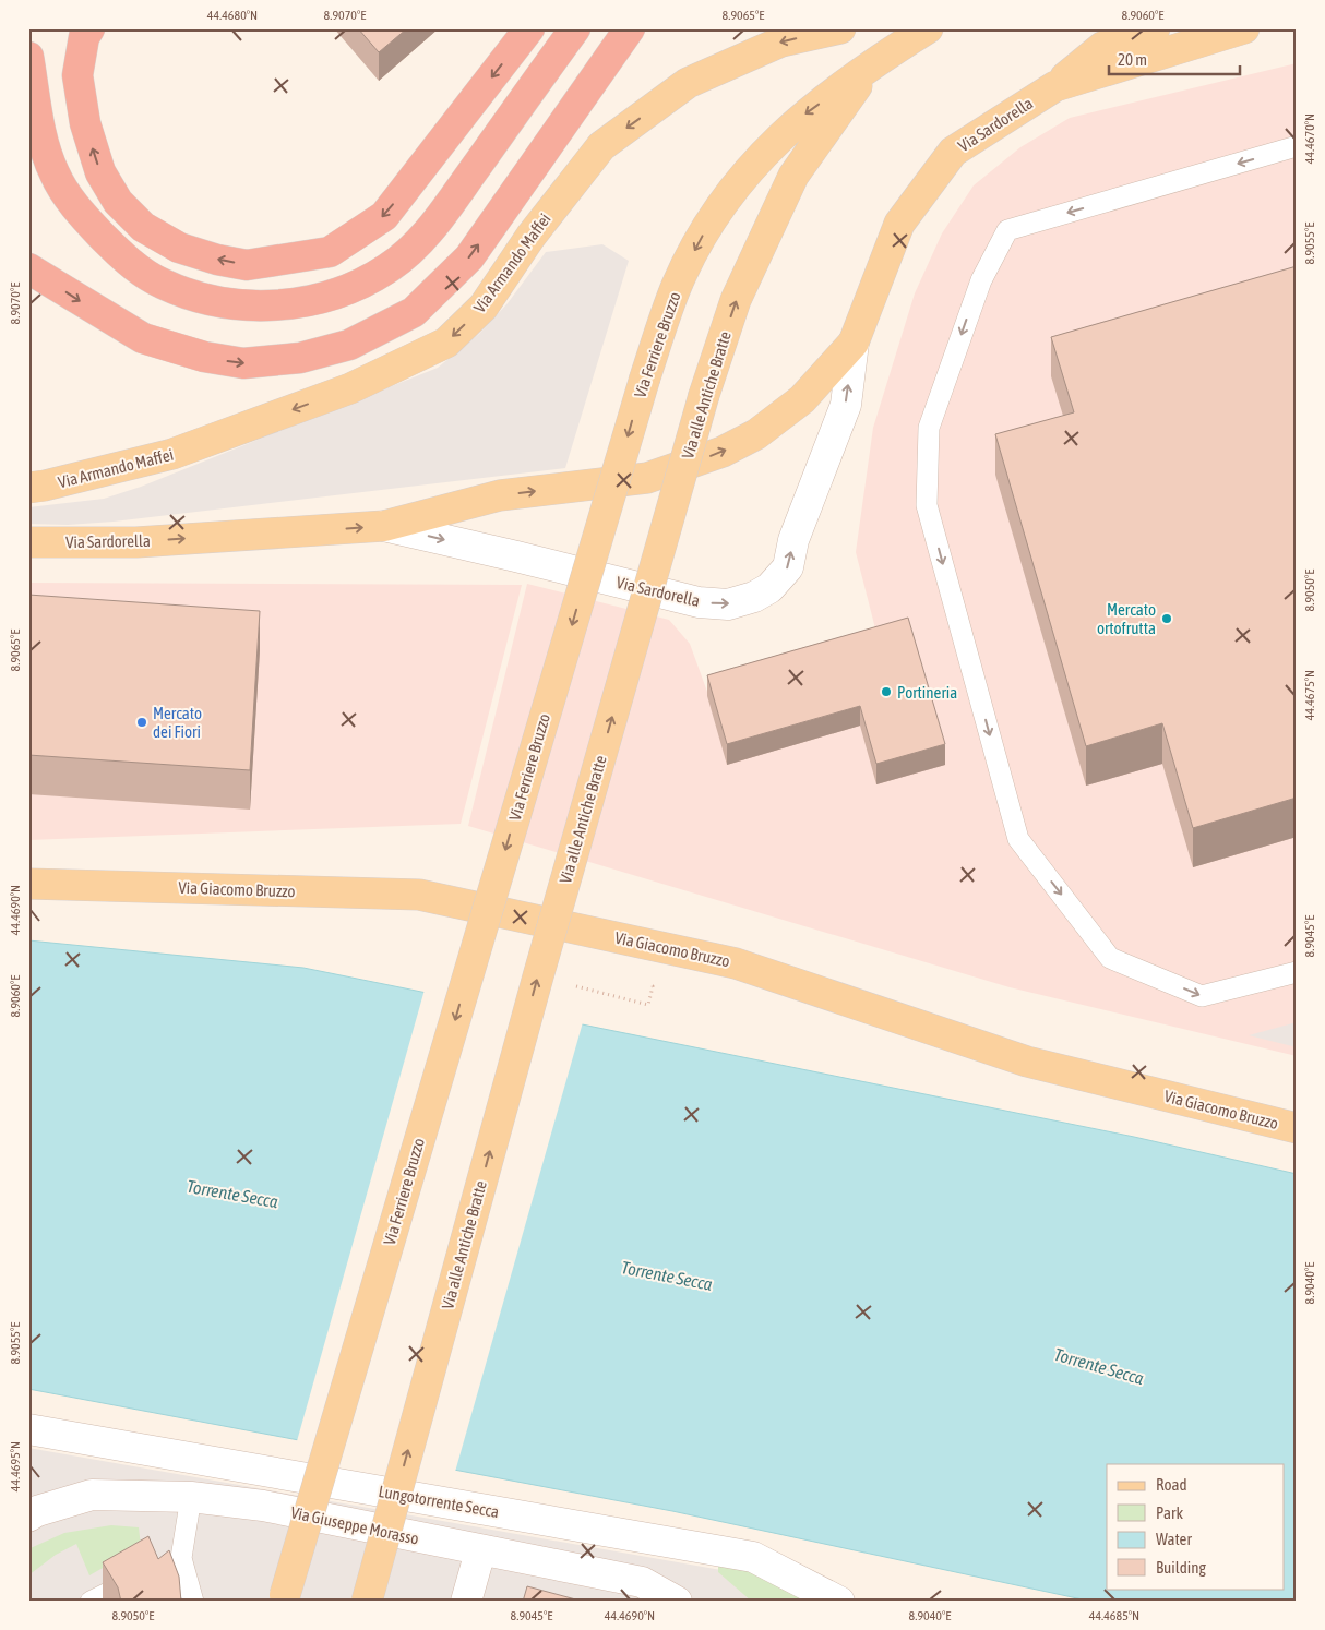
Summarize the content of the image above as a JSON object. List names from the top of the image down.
{
  "streets": {
    "main road": [
      "Via Sardorella",
      "Via Armando Maffei",
      "Via Ferriere Bruzzo",
      "Via alle Antiche Bratte",
      "Via Giacomo Bruzzo"
    ],
    "street": ["Lungotorrente Secca", "Via Giuseppe Morasso"]
  },
  "crossings": [
    ["Via Ferriere Bruzzo", "Via alle Antiche Bratte"]
  ],
  "one_way": [
    "Via Sardorella",
    "Via Armando Maffei",
    "Via Ferriere Bruzzo",
    "Via alle Antiche Bratte"
  ],
  "water": ["Torrente Secca"],
  "places": ["Mercato ortofrutta", "Portineria", "Mercato dei Fiori"],
  "legend": [
    "Road",
    "Park",
    "Water",
    "Building"
  ],
  "scale_bar": "20 m",
  "coordinates": [
    "44.4680°N",
    "8.9070°E",
    "8.9065°E",
    "8.9060°E",
    "44.4670°N",
    "8.9055°E",
    "8.9050°E",
    "44.4675°N",
    "44.4690°N",
    "8.9045°E",
    "8.9040°E",
    "44.4695°N",
    "44.4685°N"
  ]
}
